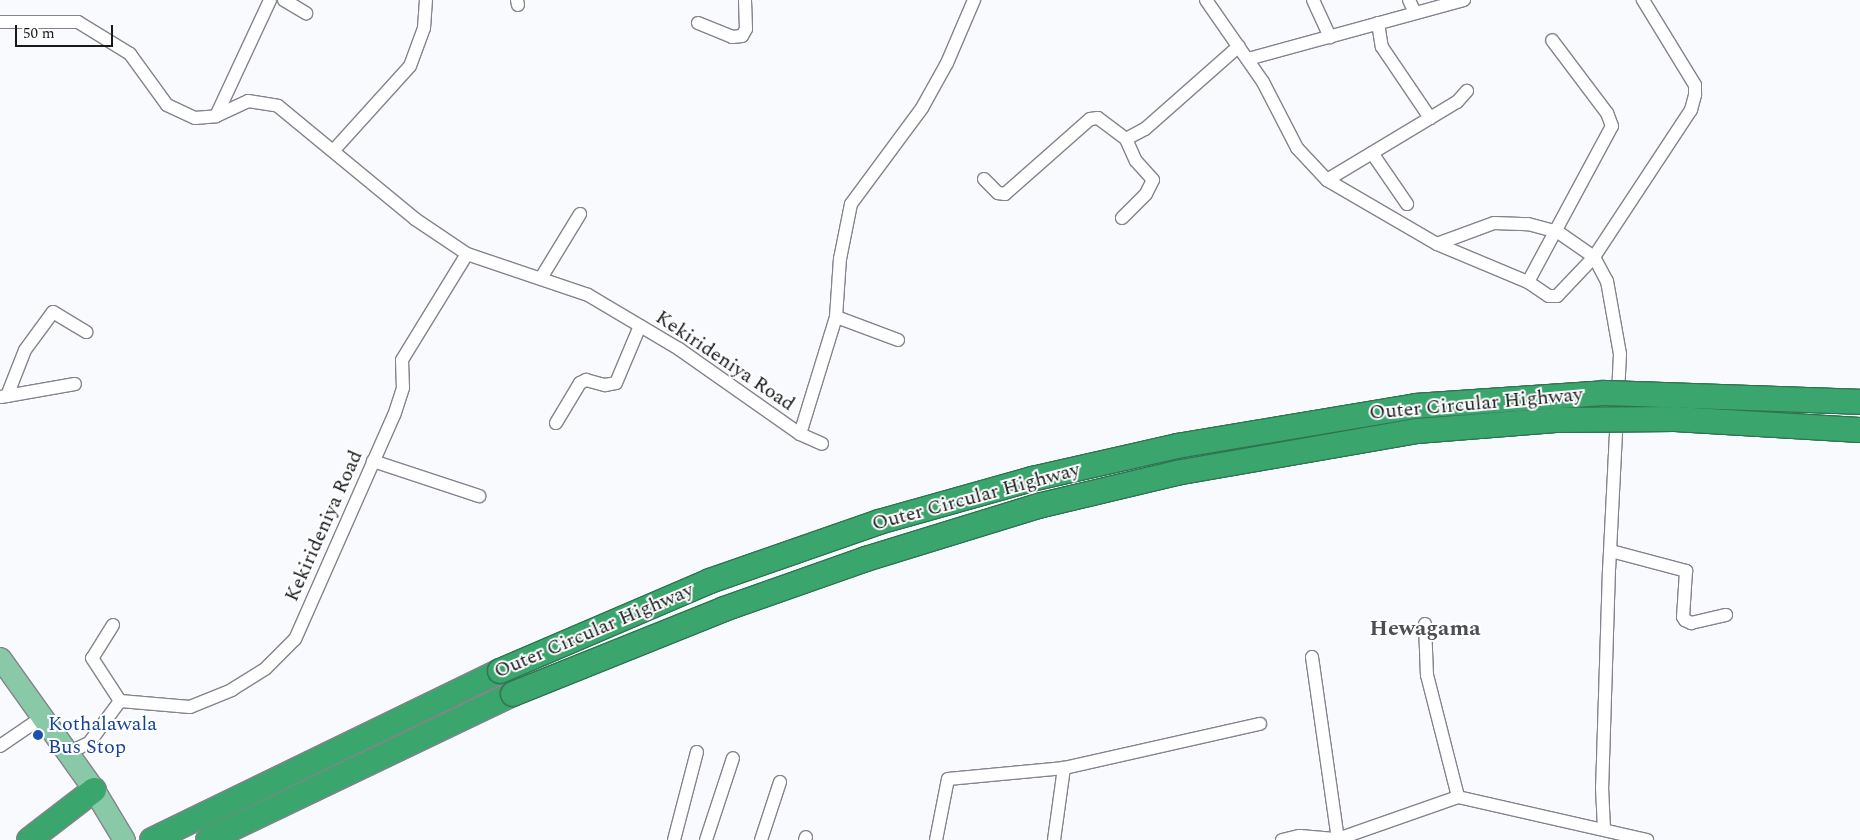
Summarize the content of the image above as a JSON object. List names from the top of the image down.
{
  "streets": {
    "highway": ["Outer Circular Highway"],
    "street": ["Kekirideniya Road"]
  },
  "districts": ["Hewagama"],
  "places": ["Kothalawala Bus Stop"],
  "scale_bar": "50 m"
}
